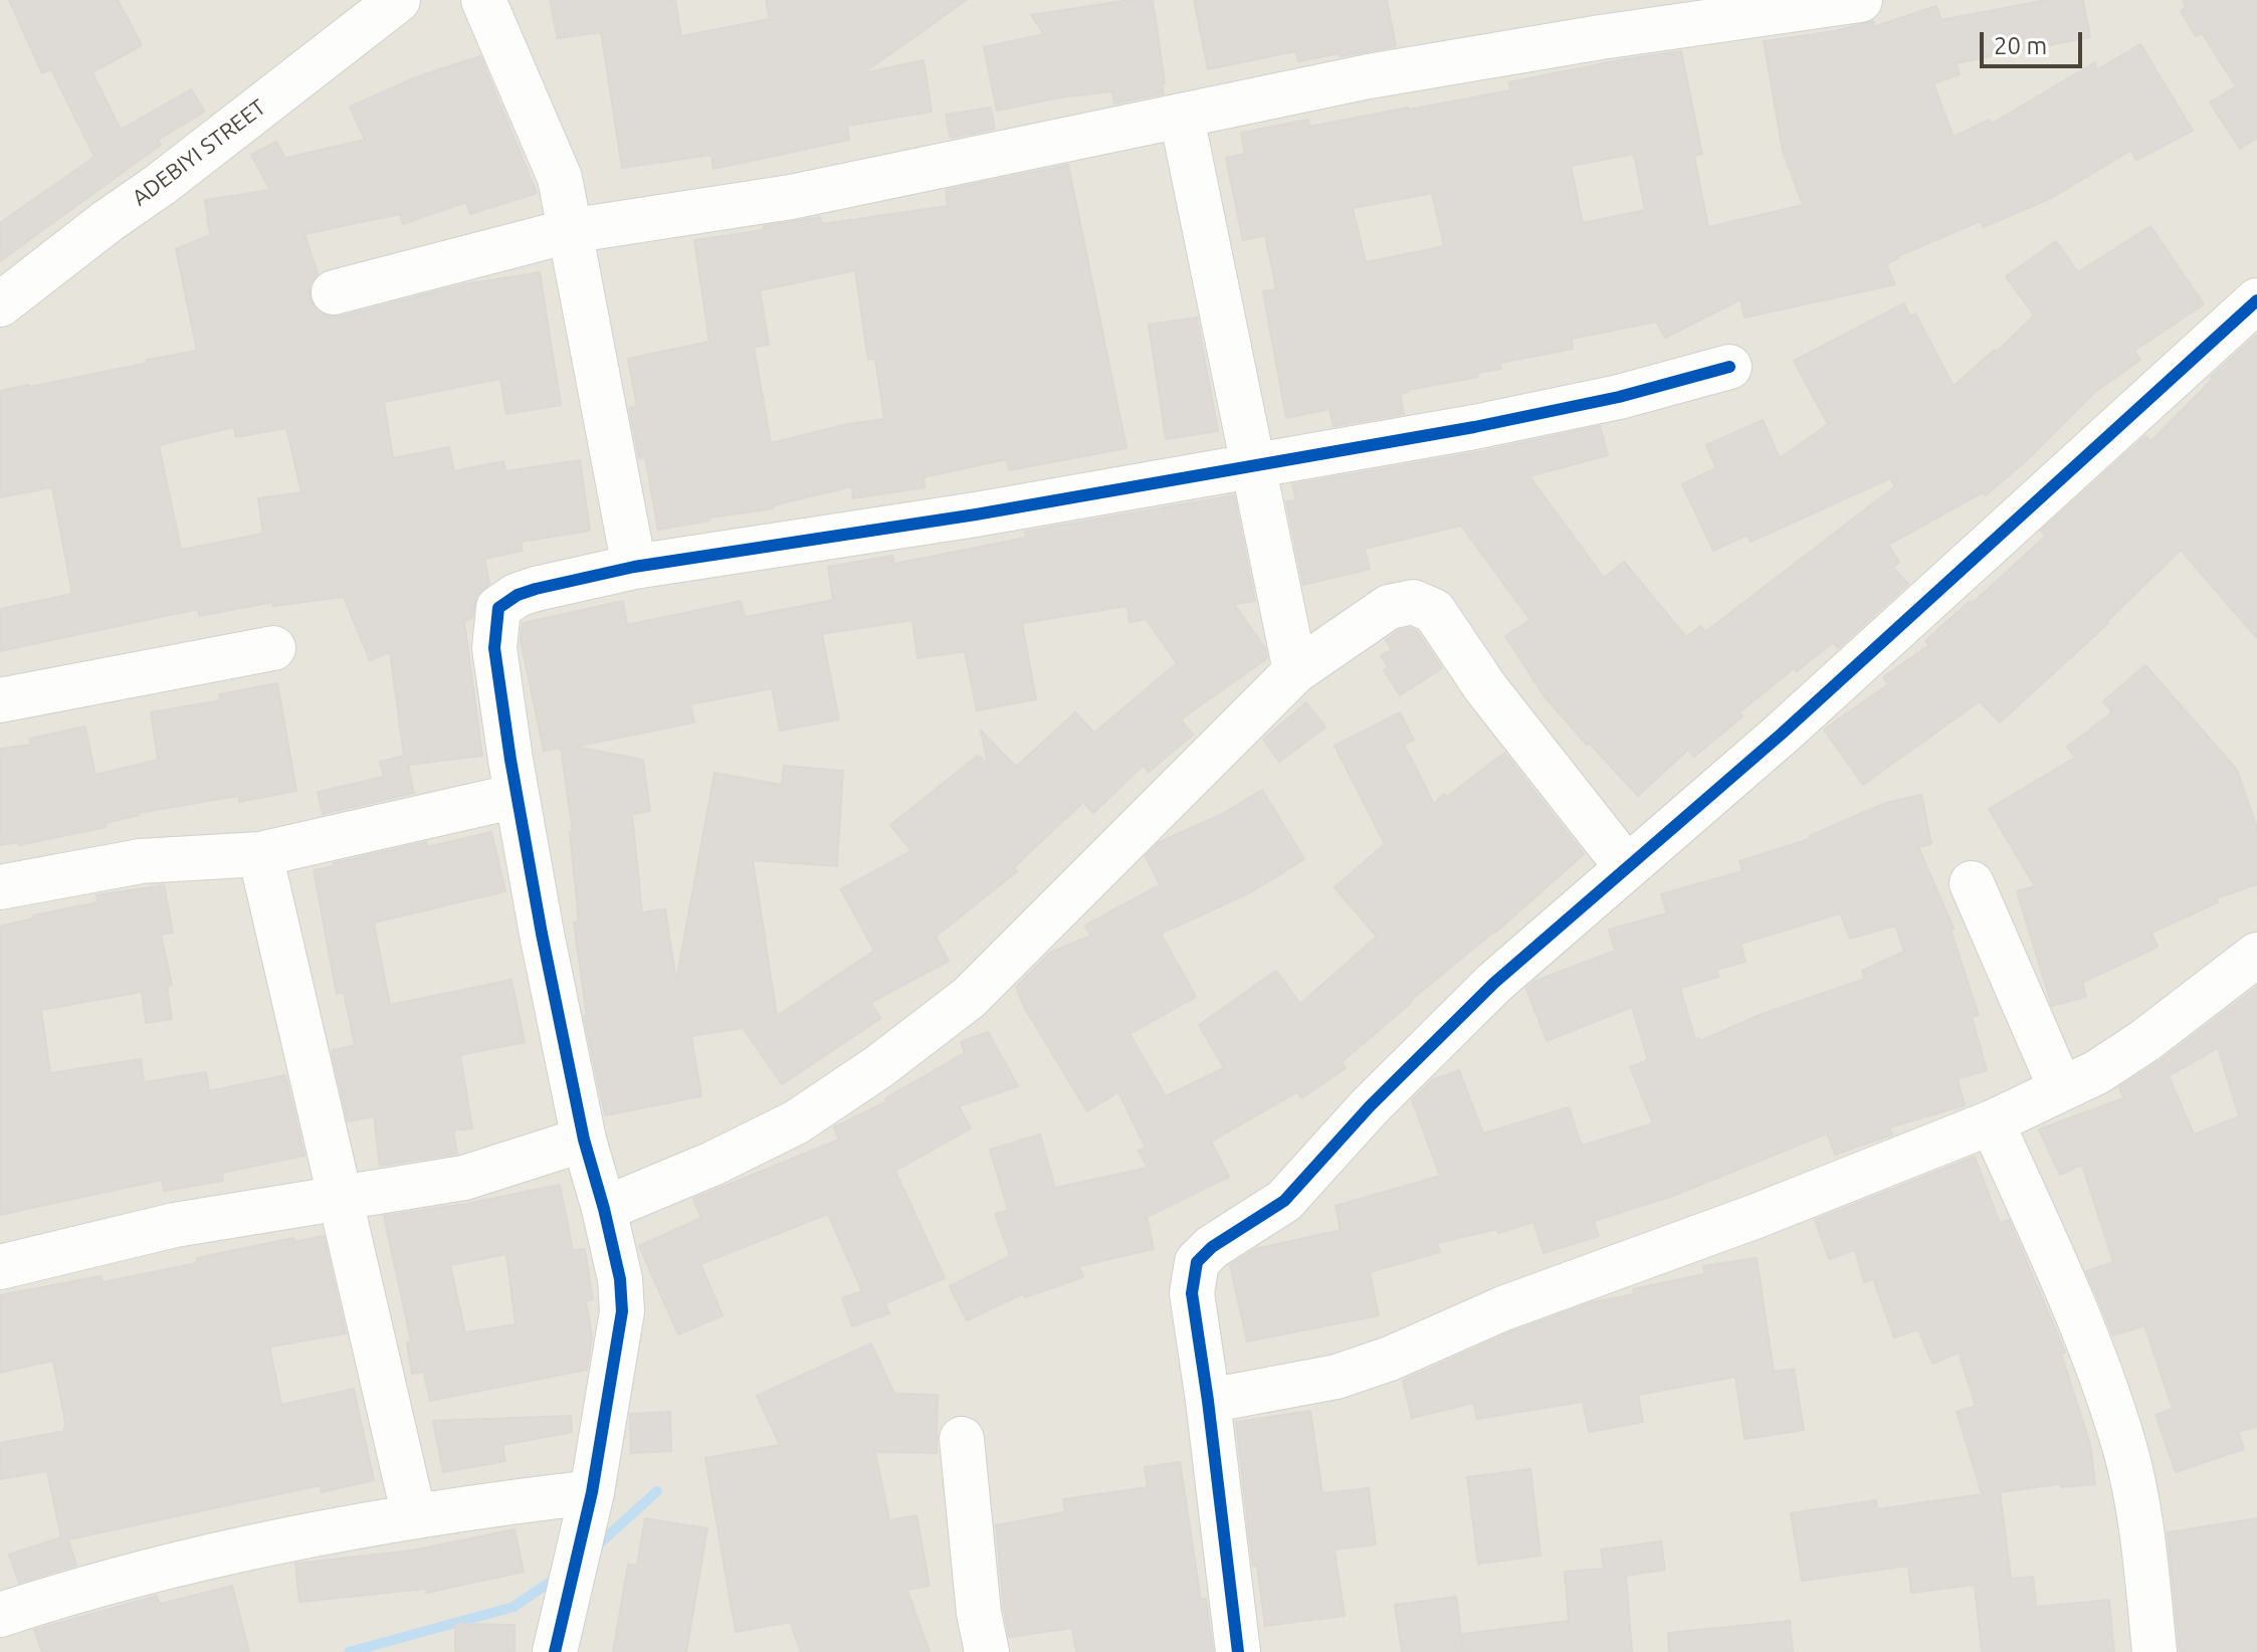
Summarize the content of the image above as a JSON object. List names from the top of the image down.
{
  "streets": {
    "street": ["ADEBIYI STREET"]
  },
  "scale_bar": "20 m"
}
